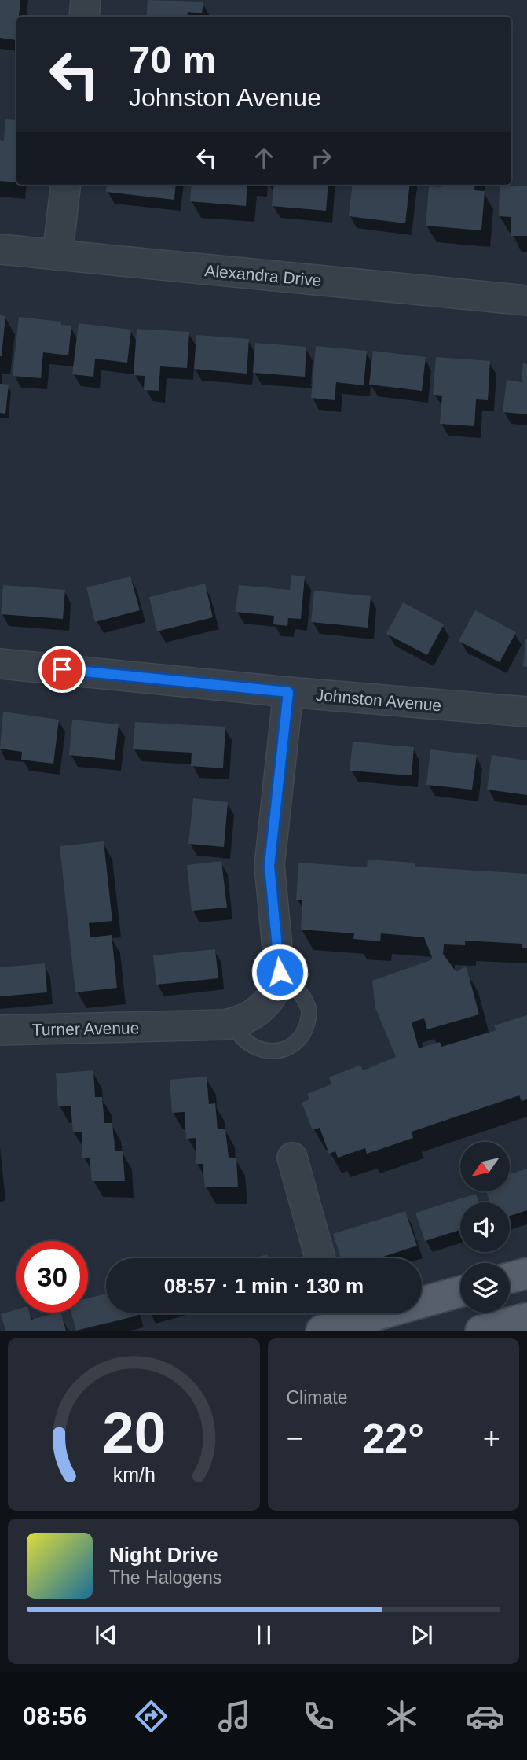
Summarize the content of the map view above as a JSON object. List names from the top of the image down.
{
  "streets": {
    "street": ["Alexandra Drive", "Johnston Avenue", "Turner Avenue"]
  },
  "north": "bottom left",
  "page": {
    "turn": ["70 m", "Johnston Avenue"],
    "limit": "30",
    "trip": "08:57 · 1 min · 130 m",
    "tile": "Climate",
    "heat": ["−", "22°", "+"],
    "song": ["Night Drive", "The Halogens"],
    "tabs": "08:56",
    "gauge": ["20", "km/h"]
  }
}
